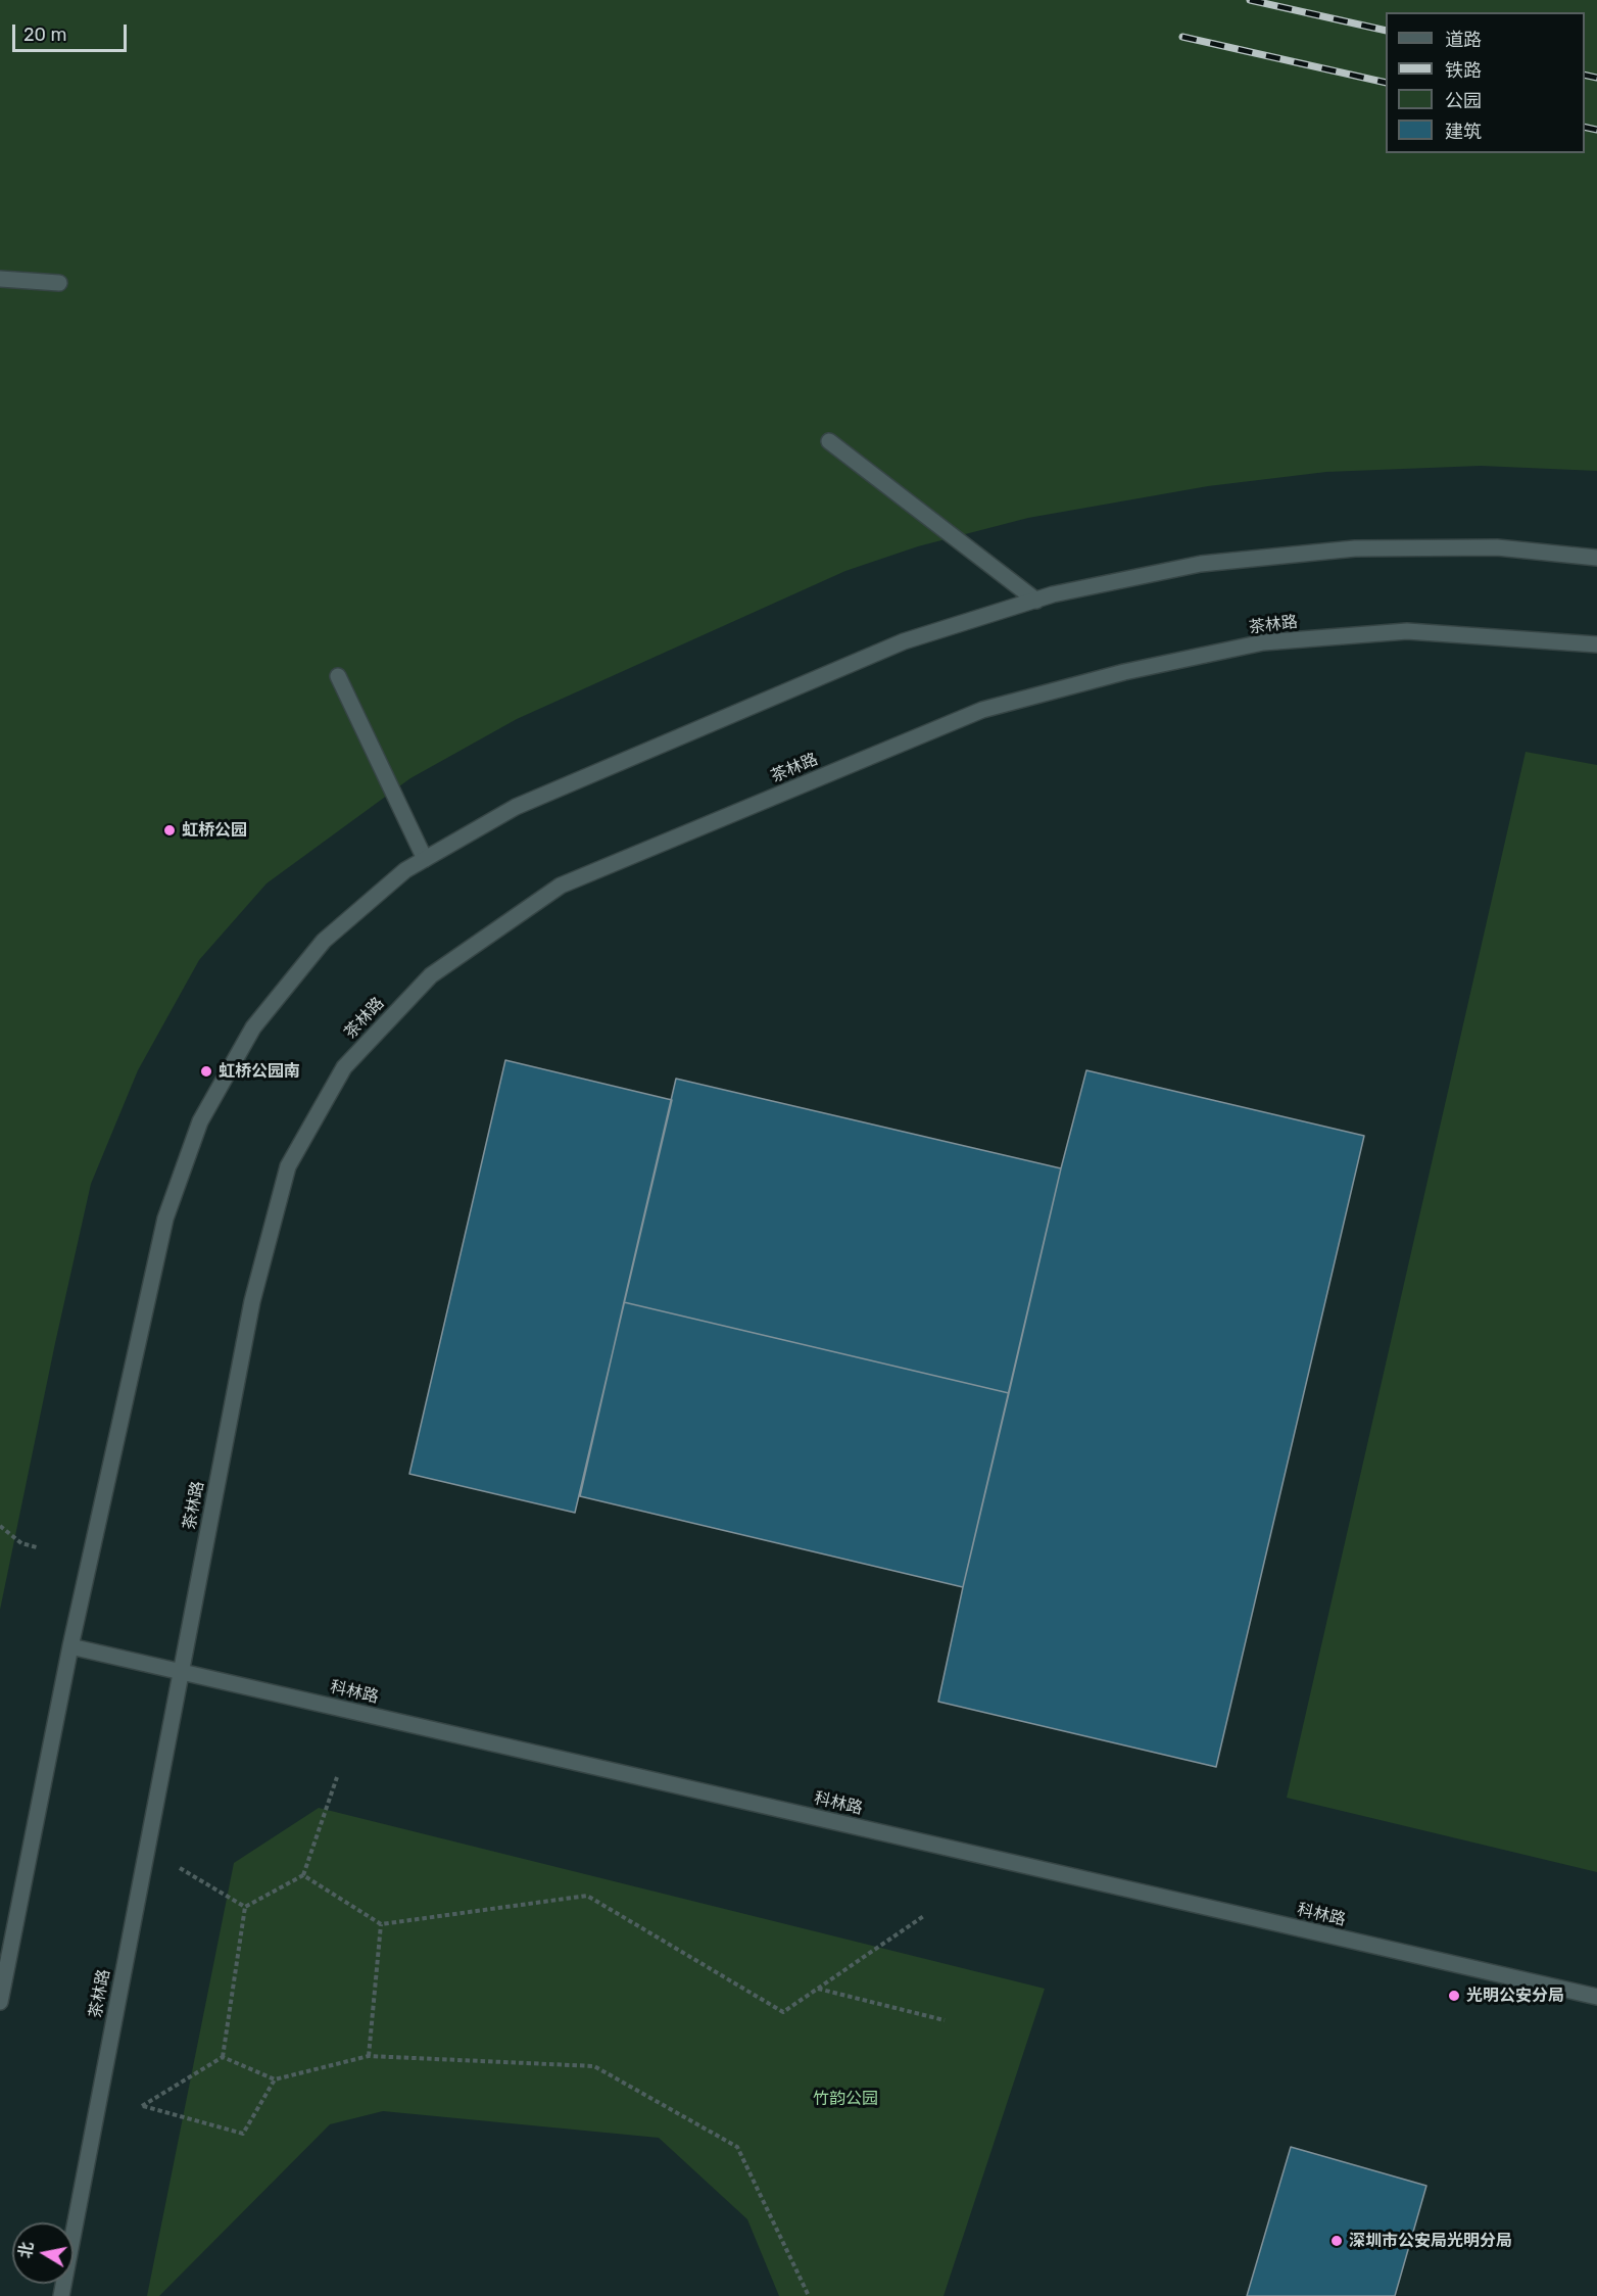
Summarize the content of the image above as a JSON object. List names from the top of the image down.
{
  "streets": {
    "street": ["茶林路", "科林路"]
  },
  "crossings": [
    ["茶林路", "科林路"]
  ],
  "parks": ["竹韵公园"],
  "places": [
    "虹桥公园",
    "虹桥公园南",
    "光明公安分局",
    "深圳市公安局光明分局"
  ],
  "legend": [
    "道路",
    "铁路",
    "公园",
    "建筑"
  ],
  "scale_bar": "20 m",
  "north": "left"
}
